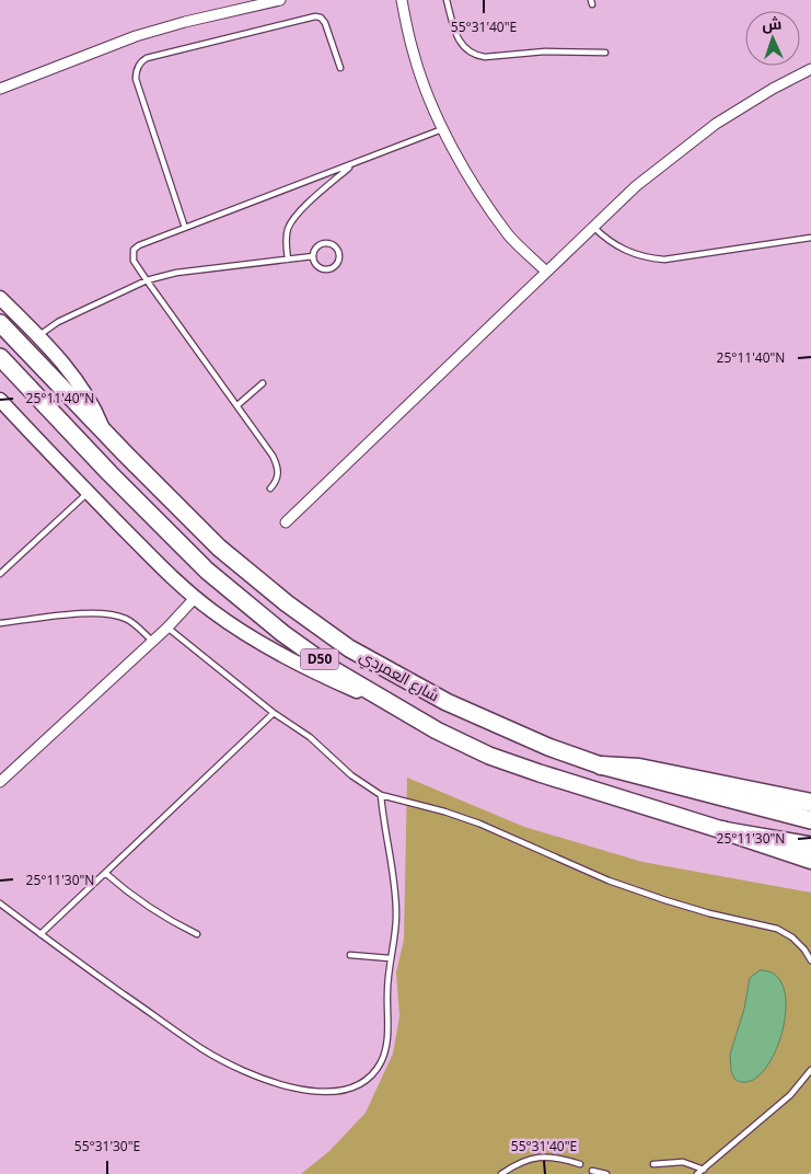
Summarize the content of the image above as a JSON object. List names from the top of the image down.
{
  "streets": {
    "main road": ["D50", "شارع العمردي"]
  },
  "north": "top",
  "coordinates": [
    "55°31'40\"E",
    "25°11'40\"N",
    "25°11'30\"N",
    "55°31'30\"E"
  ]
}
